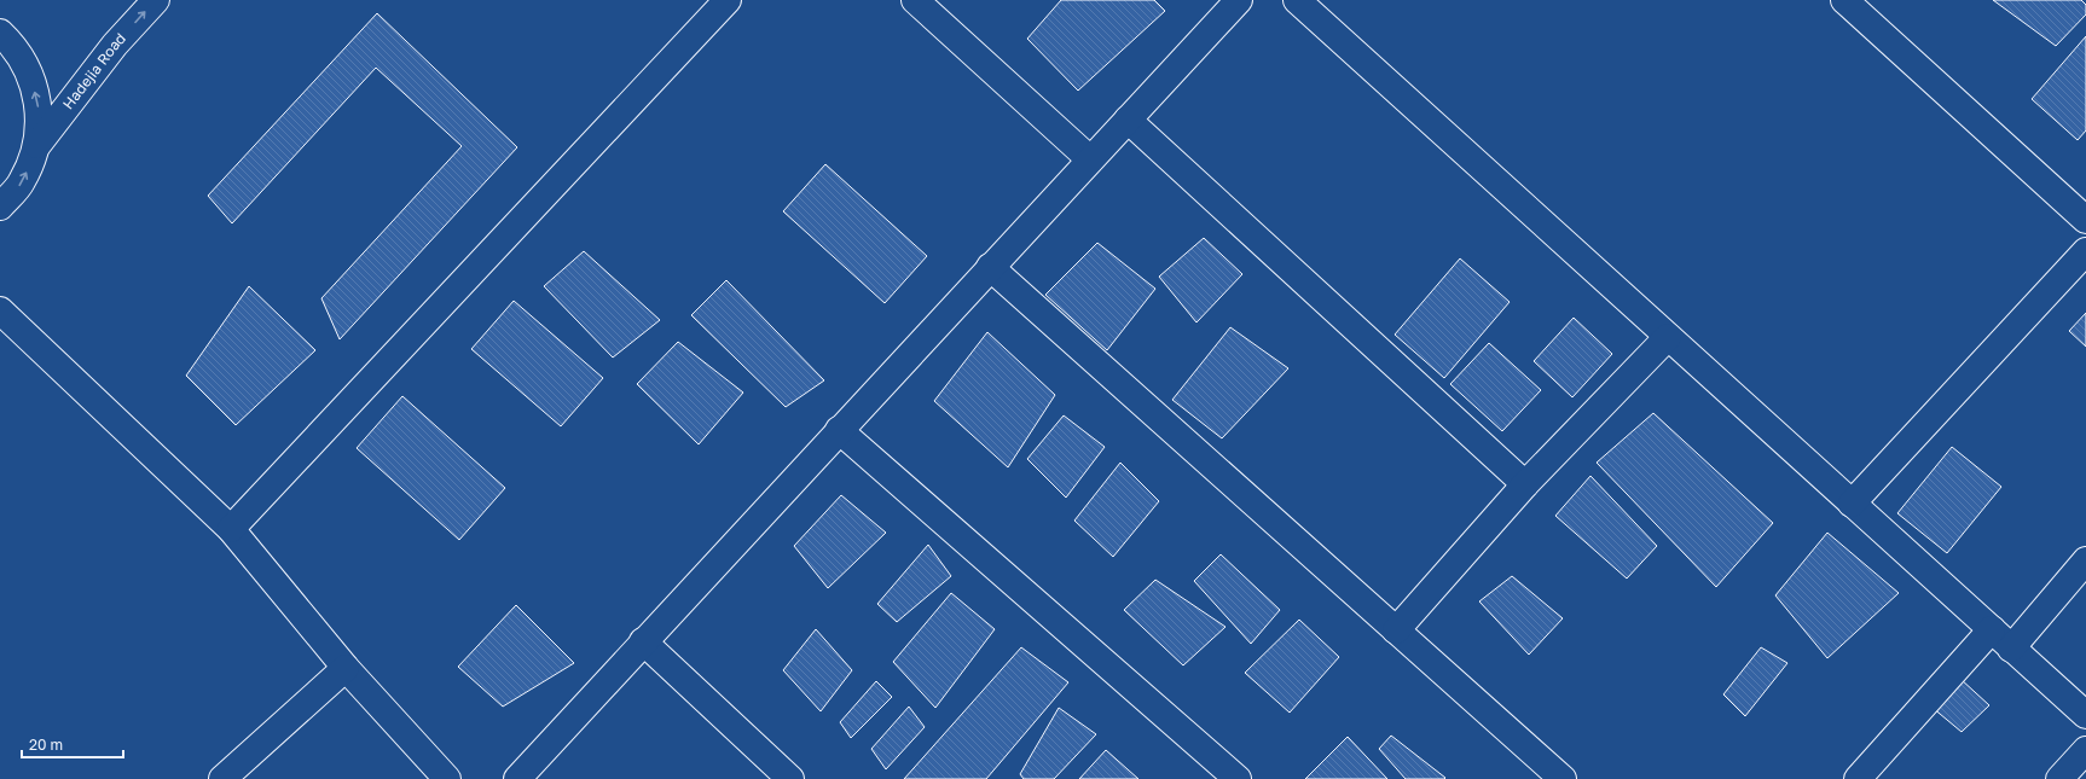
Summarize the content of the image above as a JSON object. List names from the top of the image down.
{
  "streets": {
    "street": ["Hadejia Road"]
  },
  "one_way": ["Hadejia Road"],
  "scale_bar": "20 m"
}
